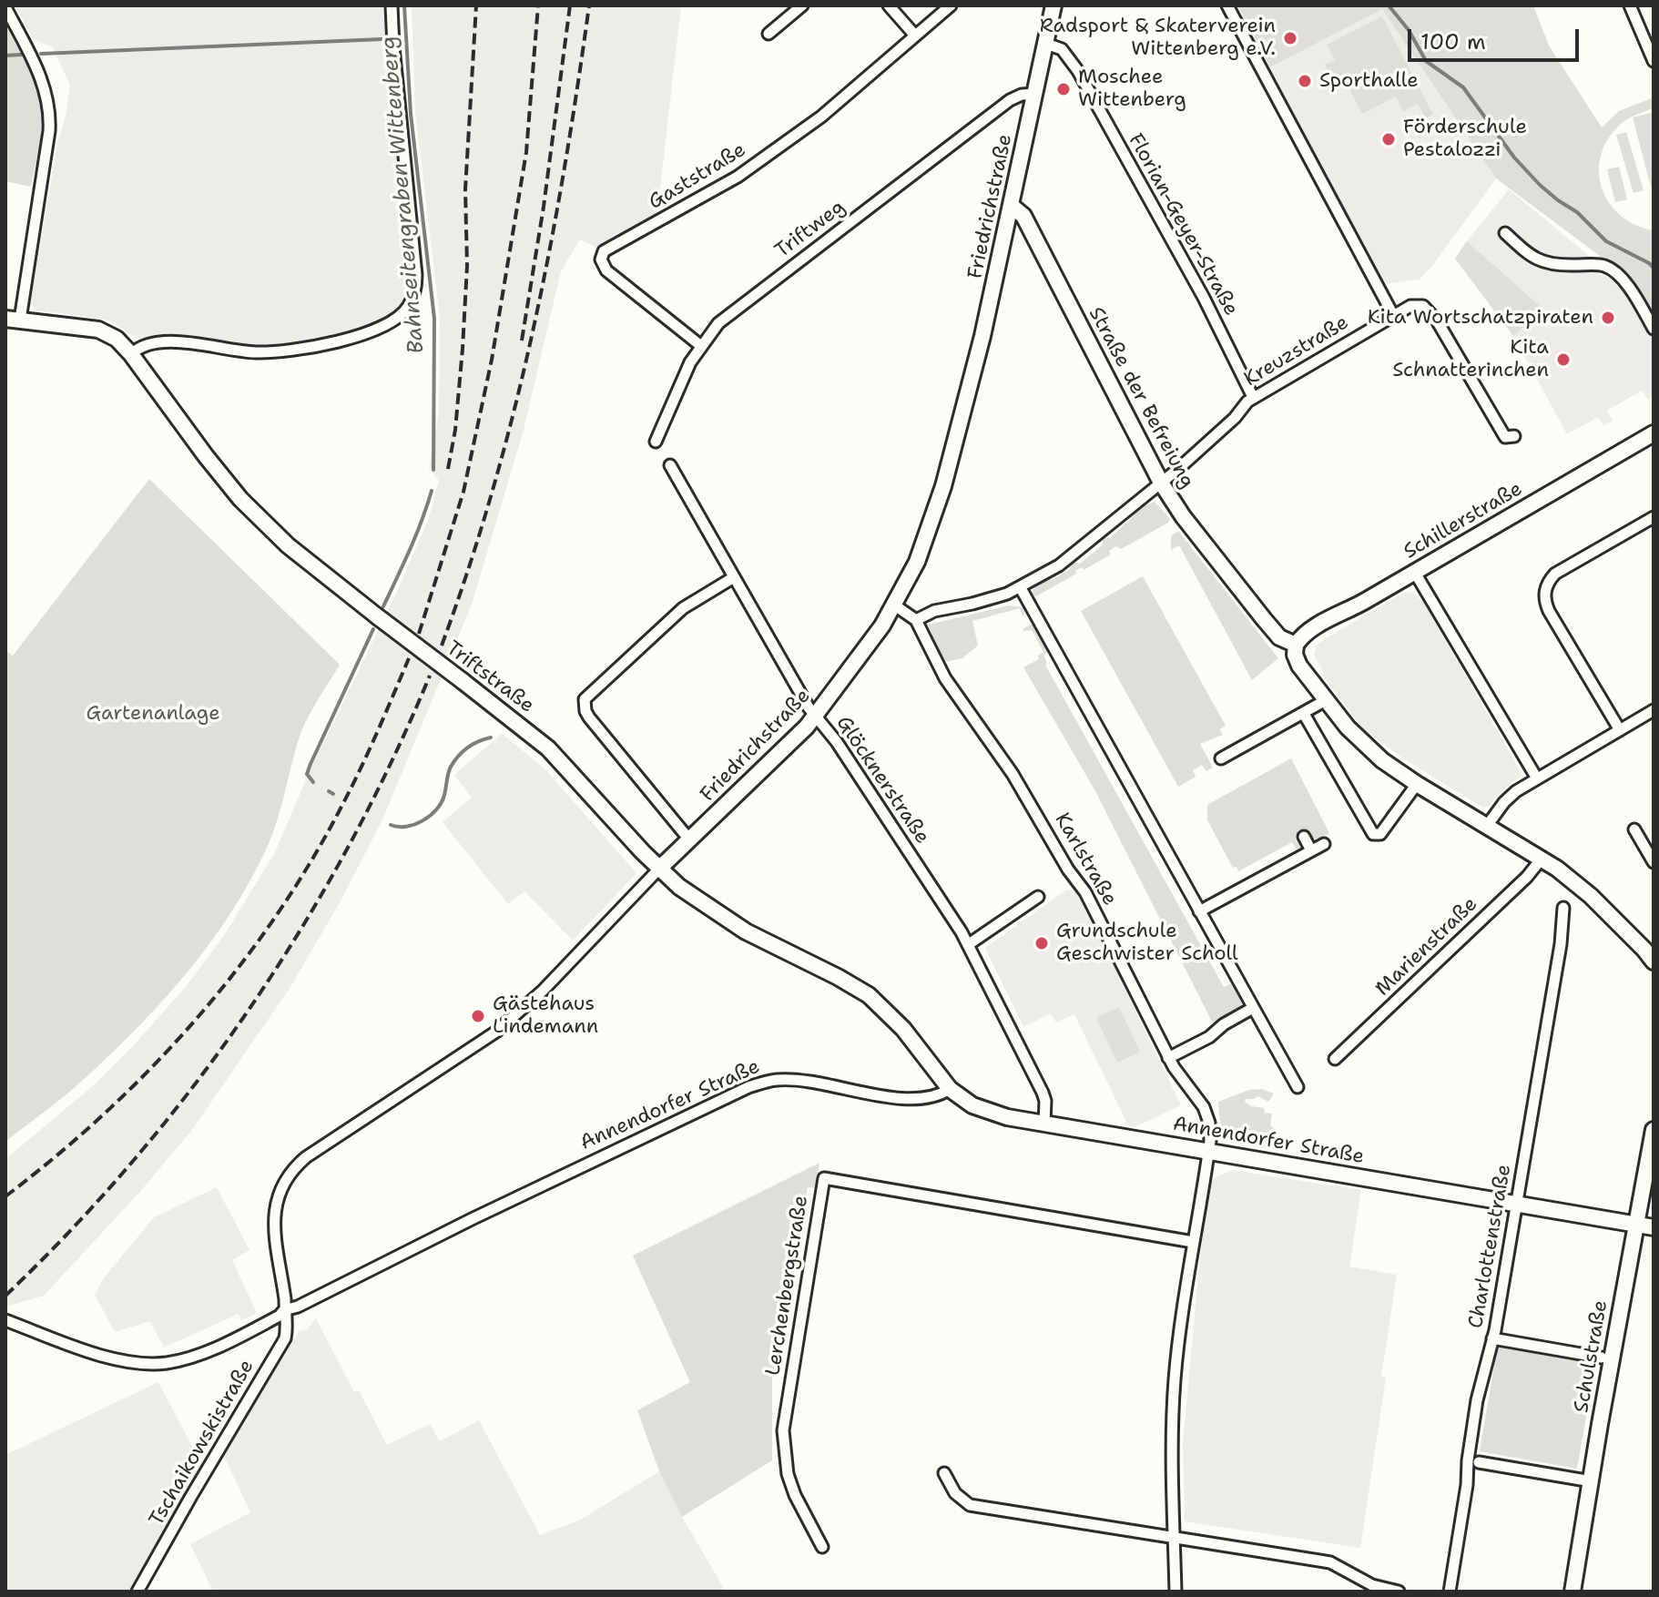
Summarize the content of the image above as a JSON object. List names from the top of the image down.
{
  "streets": {
    "street": [
      "Gaststraße",
      "Friedrichstraße",
      "Florian-Geyer-Straße",
      "Triftweg",
      "Kreuzstraße",
      "Straße der Befreiung",
      "Schillerstraße",
      "Triftstraße",
      "Glöcknerstraße",
      "Karlstraße",
      "Marienstraße",
      "Annendorfer Straße",
      "Charlottenstraße",
      "Lerchenbergstraße",
      "Schulstraße",
      "Tschaikowskistraße"
    ]
  },
  "crossings": [
    ["Gaststraße", "Triftweg"],
    ["Friedrichstraße", "Florian-Geyer-Straße"],
    ["Friedrichstraße", "Triftweg"],
    ["Friedrichstraße", "Straße der Befreiung"],
    ["Friedrichstraße", "Triftstraße"],
    ["Friedrichstraße", "Glöcknerstraße"],
    ["Friedrichstraße", "Karlstraße"],
    ["Friedrichstraße", "Annendorfer Straße"],
    ["Friedrichstraße", "Tschaikowskistraße"],
    ["Florian-Geyer-Straße", "Kreuzstraße"],
    ["Kreuzstraße", "Straße der Befreiung"],
    ["Kreuzstraße", "Karlstraße"],
    ["Straße der Befreiung", "Schillerstraße"],
    ["Triftstraße", "Annendorfer Straße"],
    ["Glöcknerstraße", "Annendorfer Straße"],
    ["Karlstraße", "Annendorfer Straße"],
    ["Annendorfer Straße", "Charlottenstraße"],
    ["Annendorfer Straße", "Schulstraße"],
    ["Annendorfer Straße", "Tschaikowskistraße"]
  ],
  "water": ["Bahnseitengraben Wittenberg"],
  "parks": ["Gartenanlage"],
  "places": [
    "Radsport & Skaterverein Wittenberg e.V.",
    "Sporthalle",
    "Moschee Wittenberg",
    "Förderschule Pestalozzi",
    "Kita Wortschatzpiraten",
    "Kita Schnatterinchen",
    "Grundschule Geschwister Scholl",
    "Gästehaus Lindemann"
  ],
  "scale_bar": "100 m"
}
